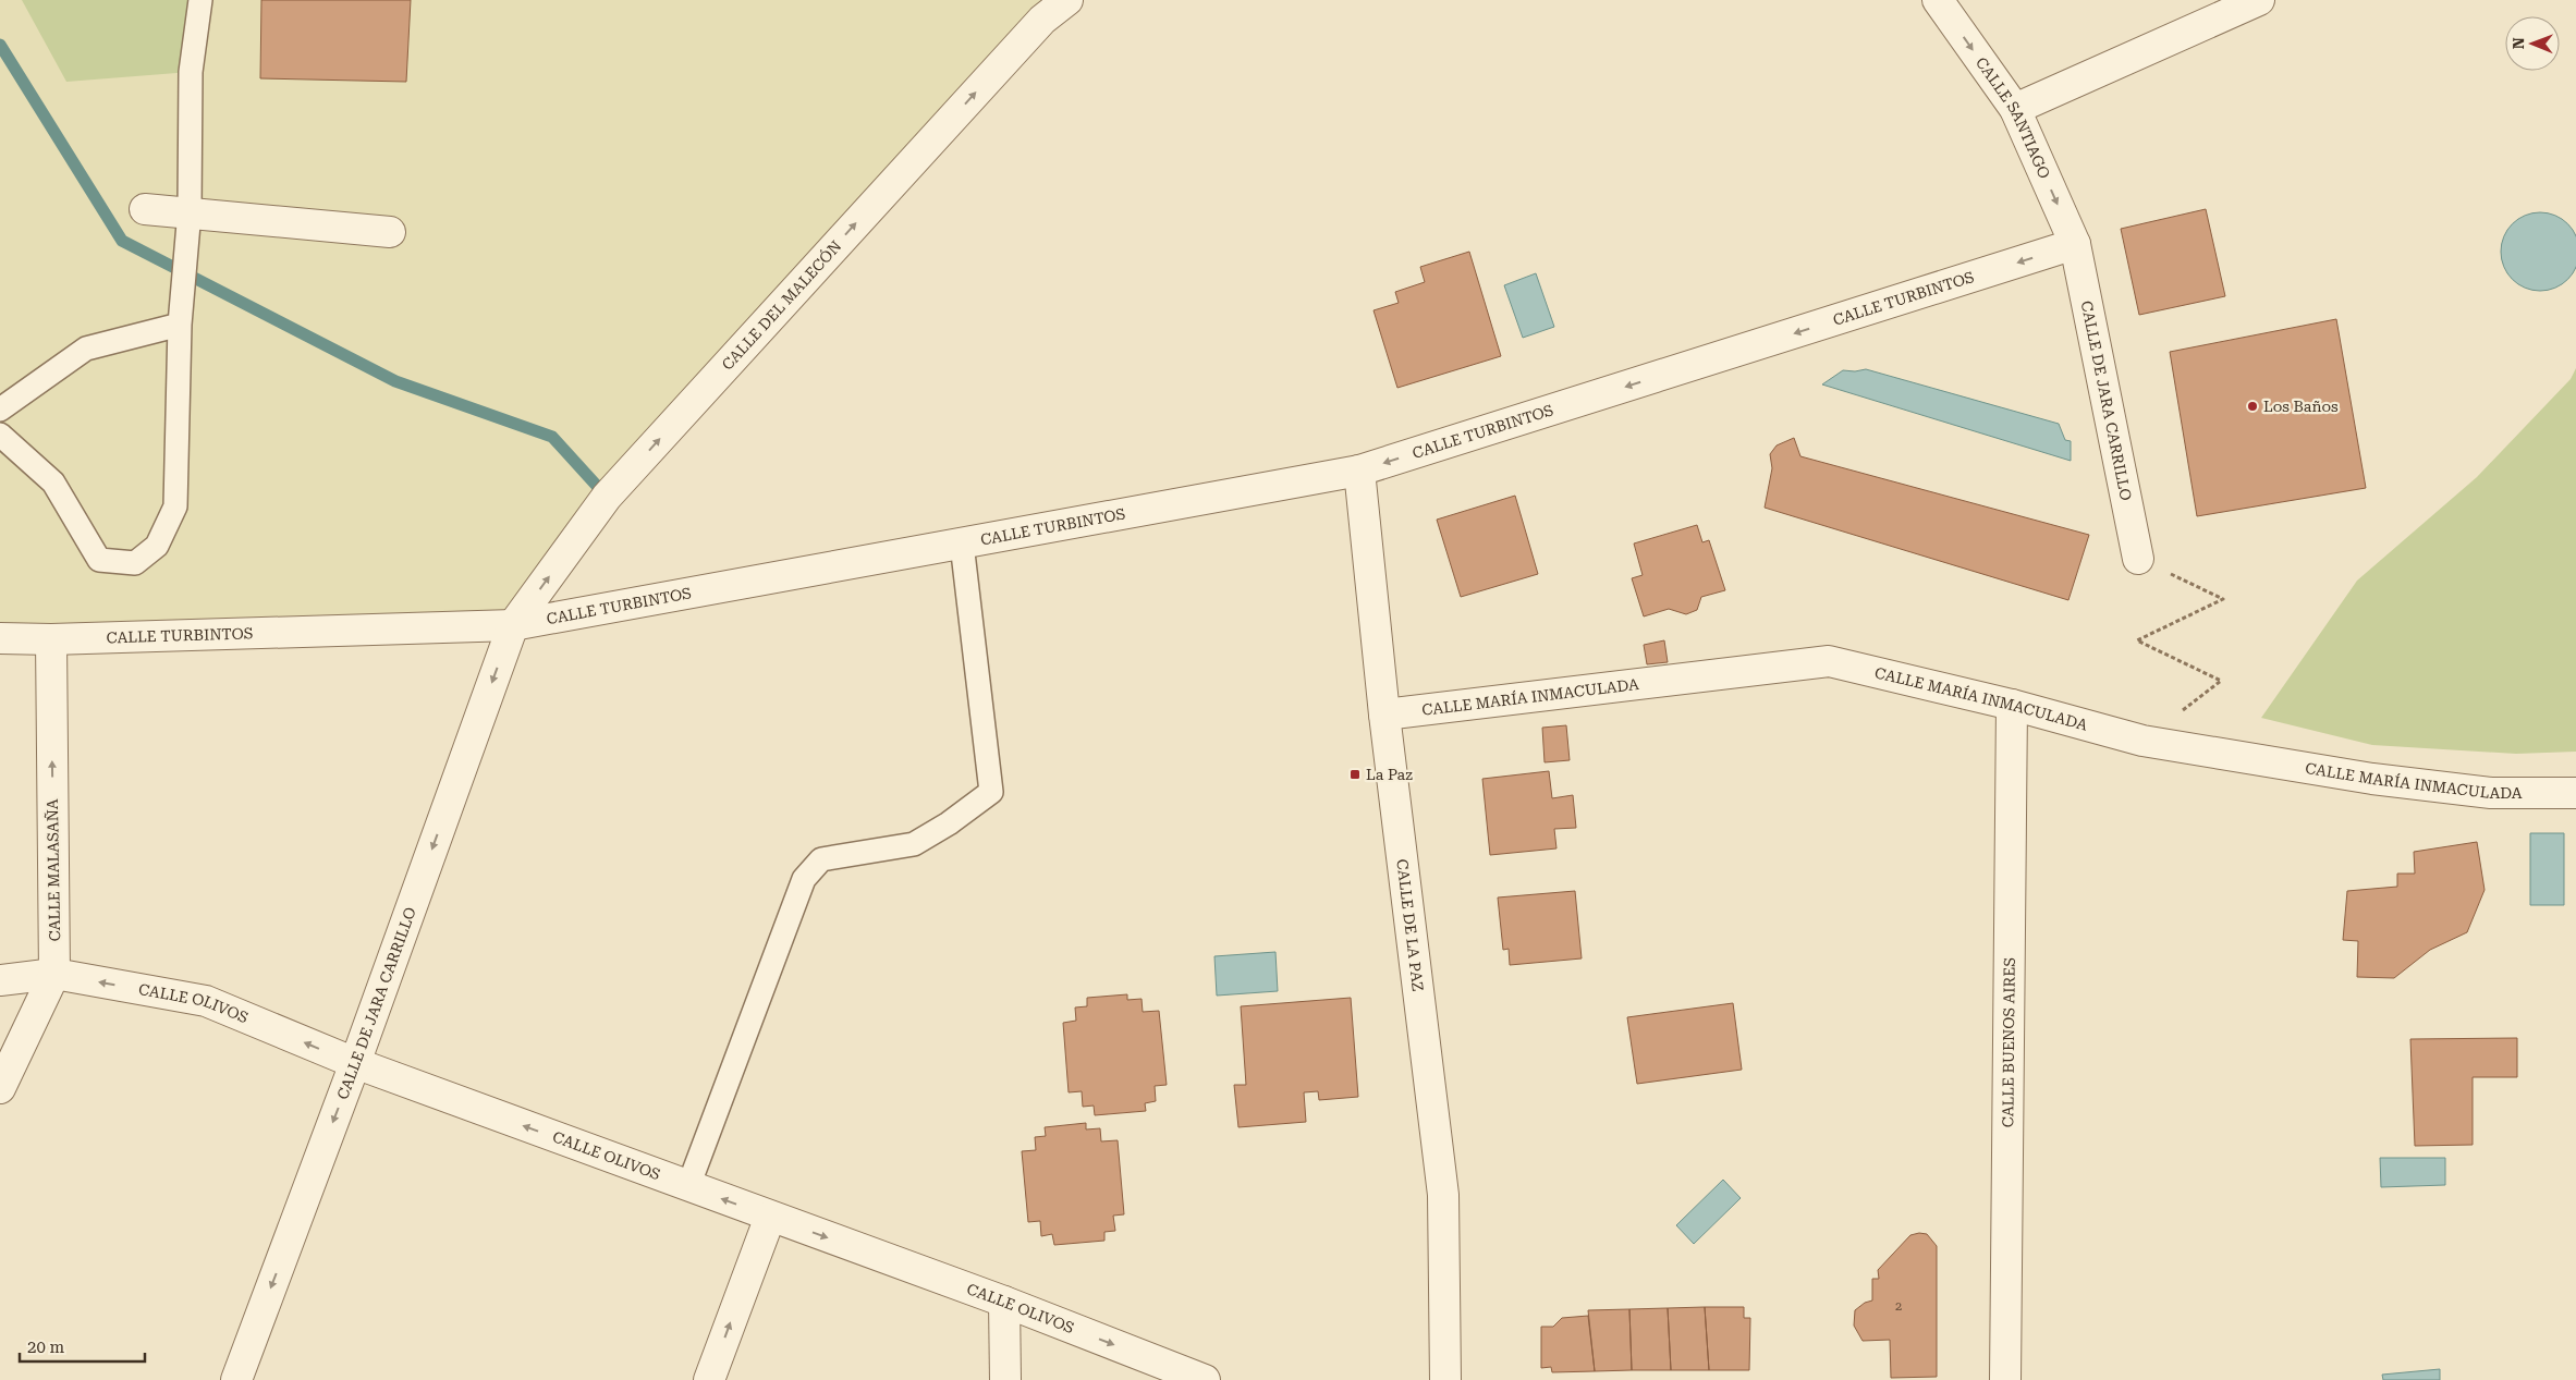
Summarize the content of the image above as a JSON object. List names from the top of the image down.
{
  "streets": {
    "street": [
      "CALLE SANTIAGO",
      "CALLE TURBINTOS",
      "CALLE DEL MALECÓN",
      "CALLE DE JARA CARRILLO",
      "CALLE MARÍA INMACULADA",
      "CALLE MALASAÑA",
      "CALLE DE LA PAZ",
      "CALLE OLIVOS",
      "CALLE BUENOS AIRES"
    ]
  },
  "crossings": [
    ["CALLE SANTIAGO", "CALLE TURBINTOS"],
    ["CALLE SANTIAGO", "CALLE DE JARA CARRILLO"],
    ["CALLE TURBINTOS", "CALLE DEL MALECÓN"],
    ["CALLE TURBINTOS", "CALLE DE JARA CARRILLO"],
    ["CALLE TURBINTOS", "CALLE MALASAÑA"],
    ["CALLE TURBINTOS", "CALLE DE LA PAZ"],
    ["CALLE DEL MALECÓN", "CALLE DE JARA CARRILLO"],
    ["CALLE DE JARA CARRILLO", "CALLE OLIVOS"],
    ["CALLE MARÍA INMACULADA", "CALLE DE LA PAZ"],
    ["CALLE MARÍA INMACULADA", "CALLE BUENOS AIRES"],
    ["CALLE MALASAÑA", "CALLE OLIVOS"]
  ],
  "one_way": [
    "CALLE SANTIAGO",
    "CALLE TURBINTOS",
    "CALLE DEL MALECÓN",
    "CALLE DE JARA CARRILLO",
    "CALLE MALASAÑA"
  ],
  "places": {
    "other": ["Los Baños"],
    "transit": ["La Paz"]
  },
  "house_numbers": ["2"],
  "scale_bar": "20 m",
  "north": "left"
}
